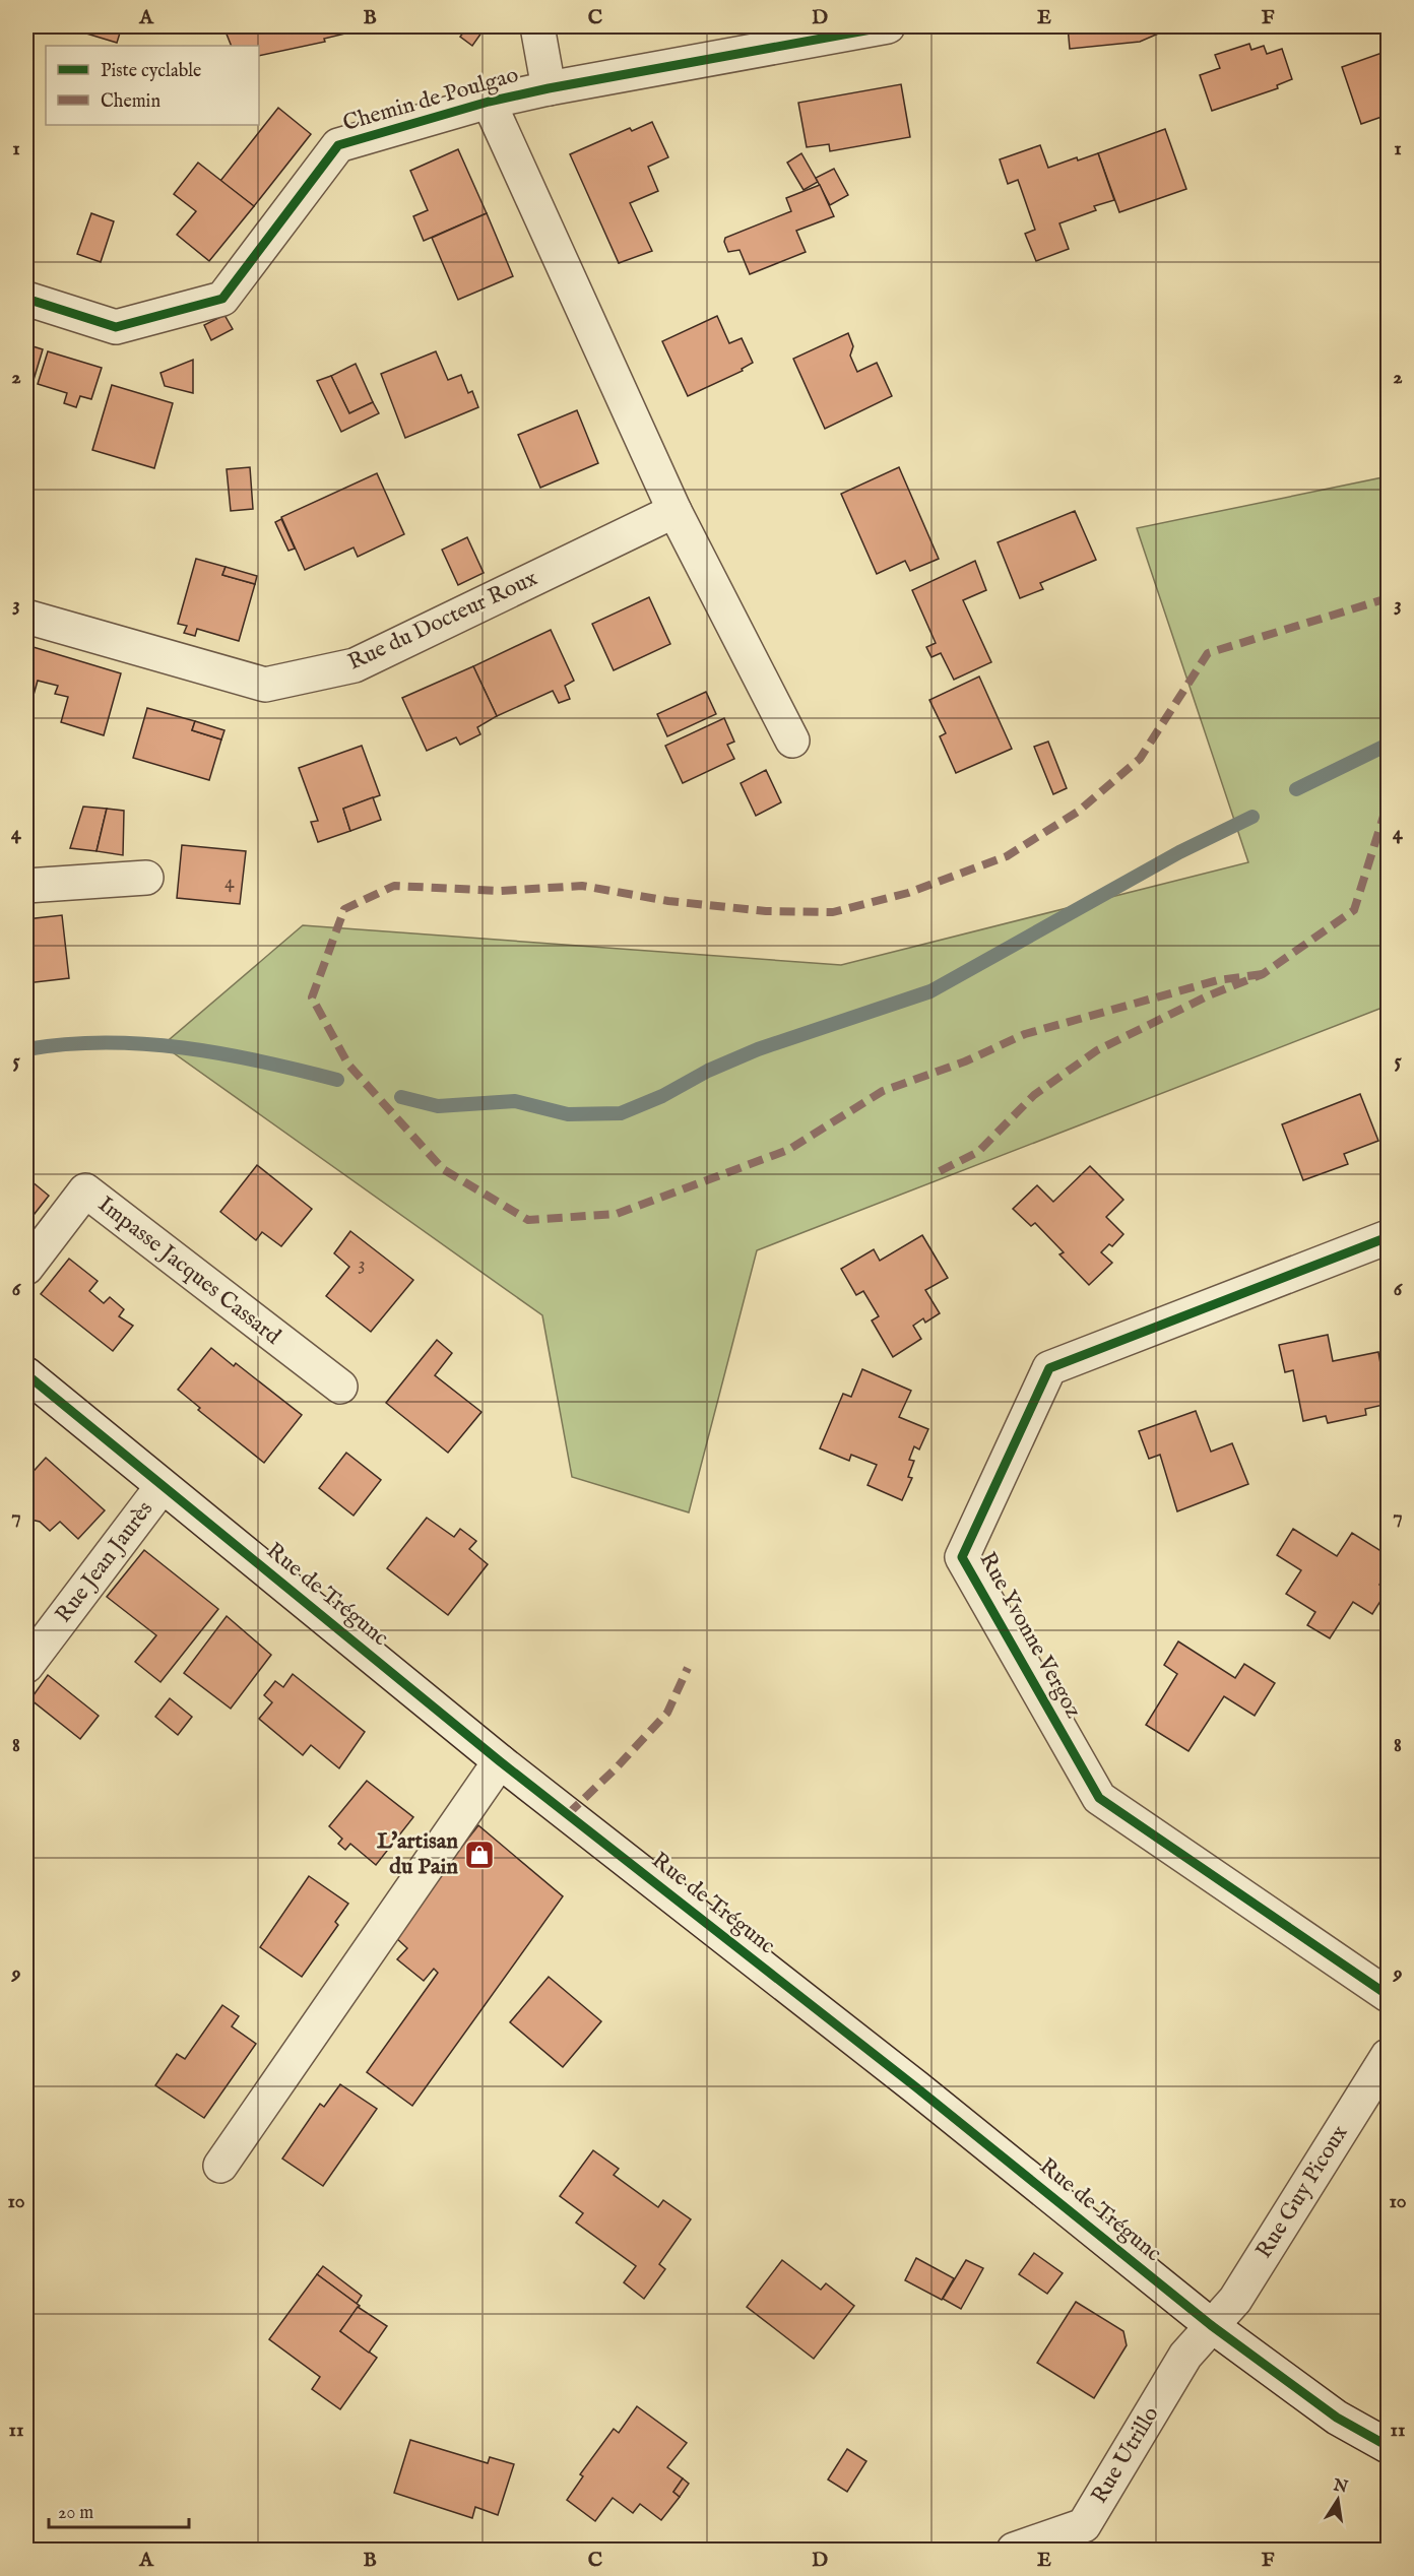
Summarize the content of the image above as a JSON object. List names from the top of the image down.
{
  "streets": {
    "street": [
      "Chemin de Poulgao",
      "Rue du Docteur Roux",
      "Impasse Jacques Cassard",
      "Rue Jean Jaurès",
      "Rue de Trégunc",
      "Rue Yvonne Vergoz",
      "Rue Guy Picoux",
      "Rue Utrillo"
    ]
  },
  "crossings": [
    ["Rue Jean Jaurès", "Rue de Trégunc"],
    ["Rue de Trégunc", "Rue Guy Picoux"],
    ["Rue de Trégunc", "Rue Utrillo"],
    ["Rue Guy Picoux", "Rue Utrillo"]
  ],
  "places": {
    "shop": ["L'artisan du Pain"]
  },
  "house_numbers": ["4", "3"],
  "legend": ["Piste cyclable", "Chemin"],
  "scale_bar": "20 m",
  "north": "top",
  "grid": {
    "columns": [
      "A",
      "B",
      "C",
      "D",
      "E",
      "F"
    ],
    "rows": [
      "1",
      "2",
      "3",
      "4",
      "5",
      "6",
      "7",
      "8",
      "9",
      "10",
      "11"
    ]
  }
}
